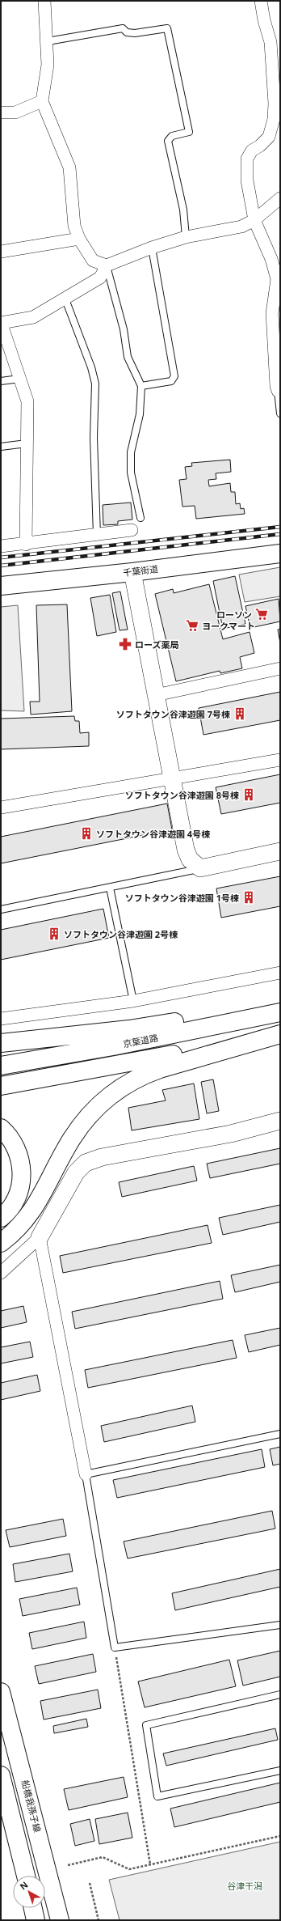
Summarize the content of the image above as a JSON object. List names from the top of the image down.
{
  "streets": {
    "main road": ["千葉街道", "京葉道路", "船橋我孫子線"]
  },
  "parks": ["谷津干潟"],
  "places": {
    "supermarket": ["ローソン", "ヨークマート"],
    "pharmacy": ["ローズ薬局"],
    "building": [
      "ソフトタウン谷津遊園 7号棟",
      "ソフトタウン谷津遊園 8号棟",
      "ソフトタウン谷津遊園 4号棟",
      "ソフトタウン谷津遊園 1号棟",
      "ソフトタウン谷津遊園 2号棟"
    ]
  },
  "north": "top left"
}
